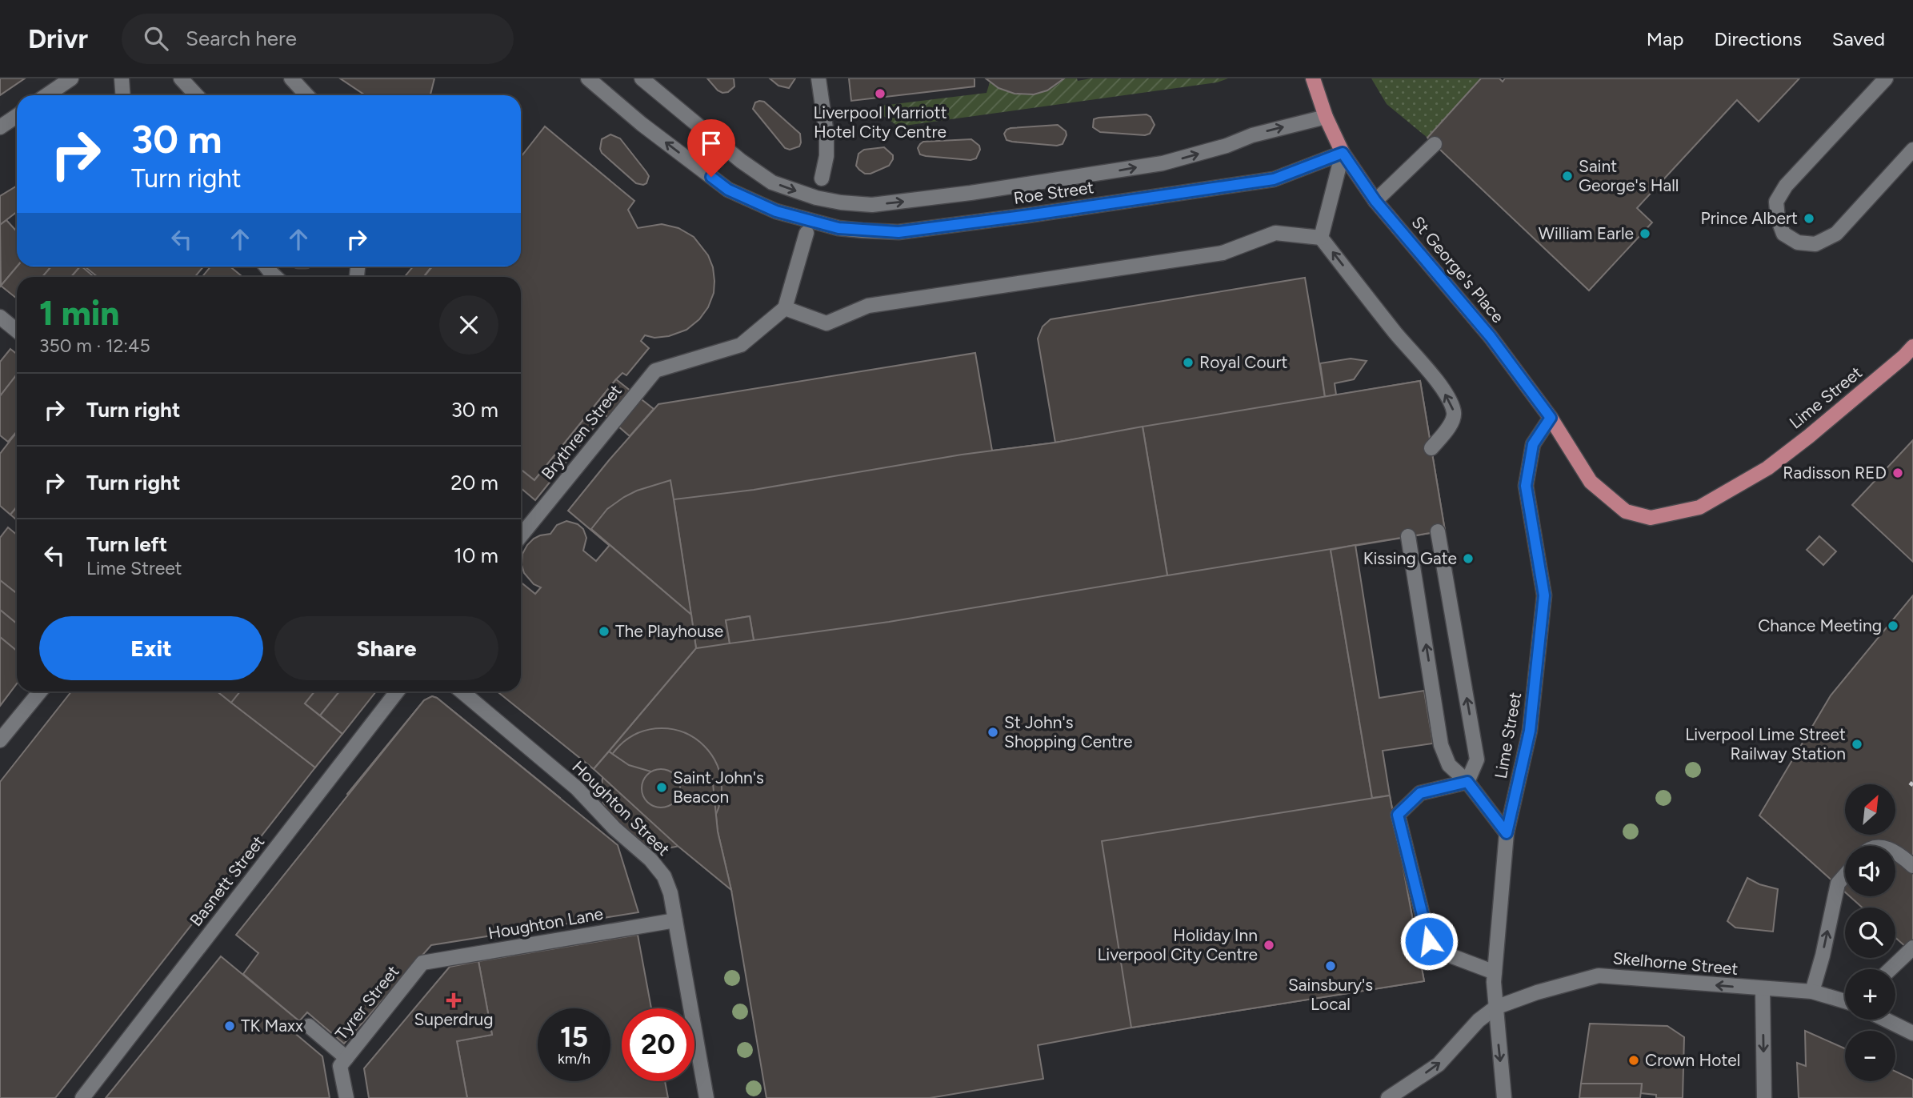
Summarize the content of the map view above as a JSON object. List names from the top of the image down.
{
  "streets": {
    "main road": ["St George's Place", "Lime Street"],
    "street": [
      "Roe Street",
      "Brythren Street",
      "Houghton Street",
      "Basnett Street",
      "Houghton Lane",
      "Skelhorne Street",
      "Tyrer Street"
    ]
  },
  "crossings": [
    ["Roe Street", "St George's Place"],
    ["St George's Place", "Lime Street"],
    ["Lime Street", "Skelhorne Street"],
    ["Houghton Street", "Houghton Lane"],
    ["Houghton Lane", "Tyrer Street"]
  ],
  "places": {
    "other": [
      "Liverpool Marriott Hotel City Centre",
      "Saint George's Hall",
      "Prince Albert",
      "William Earle",
      "Royal Court",
      "Radisson RED",
      "Kissing Gate",
      "Chance Meeting",
      "The Playhouse",
      "St John's Shopping Centre",
      "Liverpool Lime Street Railway Station",
      "Saint John's Beacon",
      "Holiday Inn Liverpool City Centre",
      "Sainsbury's Local",
      "TK Maxx",
      "Crown Hotel"
    ],
    "health": ["Superdrug"]
  },
  "north": "top right",
  "page": {
    "header": "Drivr",
    "search": "Search here",
    "nav": ["Map", "Directions", "Saved"],
    "turn": ["30 m", "Turn right"],
    "heading": ["1 min", "350 m · 12:45"],
    "list": [
      {
        "name": "Turn right",
        "value": "30 m"
      },
      {
        "name": "Turn right",
        "value": "20 m"
      },
      {
        "name": "Turn left",
        "note": "Lime Street",
        "value": "10 m"
      }
    ],
    "buttons": ["Exit", "Share"],
    "map_buttons": ["+", "−"],
    "speed": "15 km/h",
    "limit": "20"
  }
}
